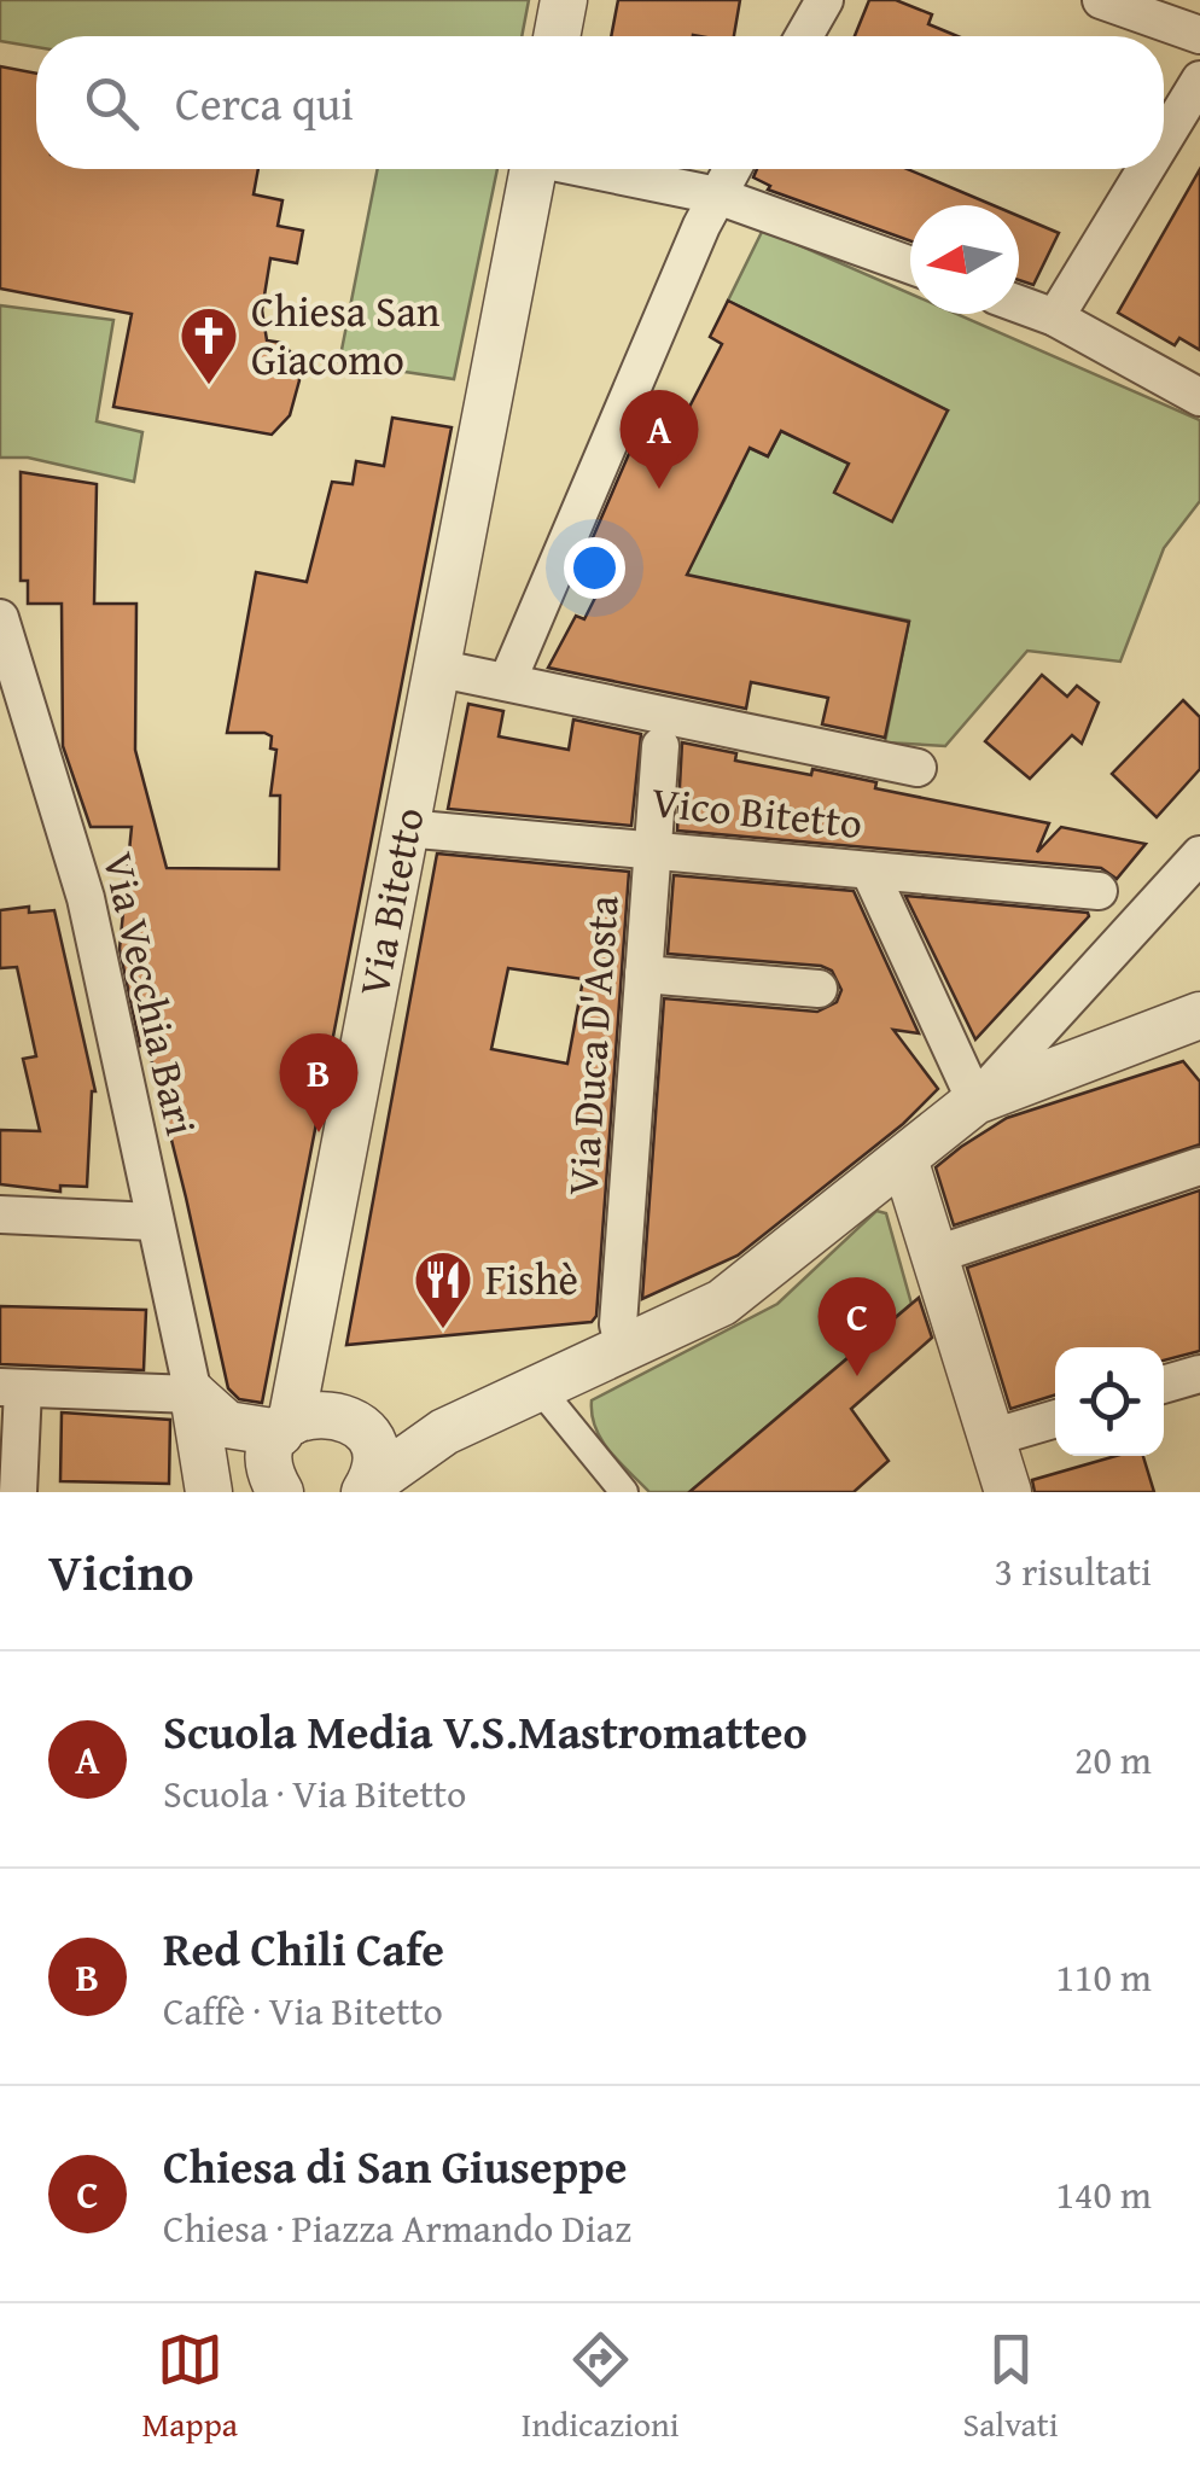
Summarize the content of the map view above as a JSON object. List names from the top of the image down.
{
  "streets": {
    "street": [
      "Vico Bitetto",
      "Via Bitetto",
      "Via Vecchia Bari",
      "Via Duca D'Aosta"
    ]
  },
  "crossings": [
    ["Vico Bitetto", "Via Bitetto"],
    ["Vico Bitetto", "Via Duca D'Aosta"]
  ],
  "places": {
    "church": ["Chiesa San Giacomo"],
    "restaurant": ["Fishè"]
  },
  "north": "left",
  "page": {
    "search": "Cerca qui",
    "pins": ["A", "B", "C"],
    "heading": ["Vicino", "3 risultati"],
    "list": [
      {
        "mark": "A",
        "name": "Scuola Media V.S.Mastromatteo",
        "note": "Scuola · Via Bitetto",
        "value": "20 m"
      },
      {
        "mark": "B",
        "name": "Red Chili Cafe",
        "note": "Caffè · Via Bitetto",
        "value": "110 m"
      },
      {
        "mark": "C",
        "name": "Chiesa di San Giuseppe",
        "note": "Chiesa · Piazza Armando Diaz",
        "value": "140 m"
      }
    ],
    "nav": ["Mappa", "Indicazioni", "Salvati"]
  }
}
